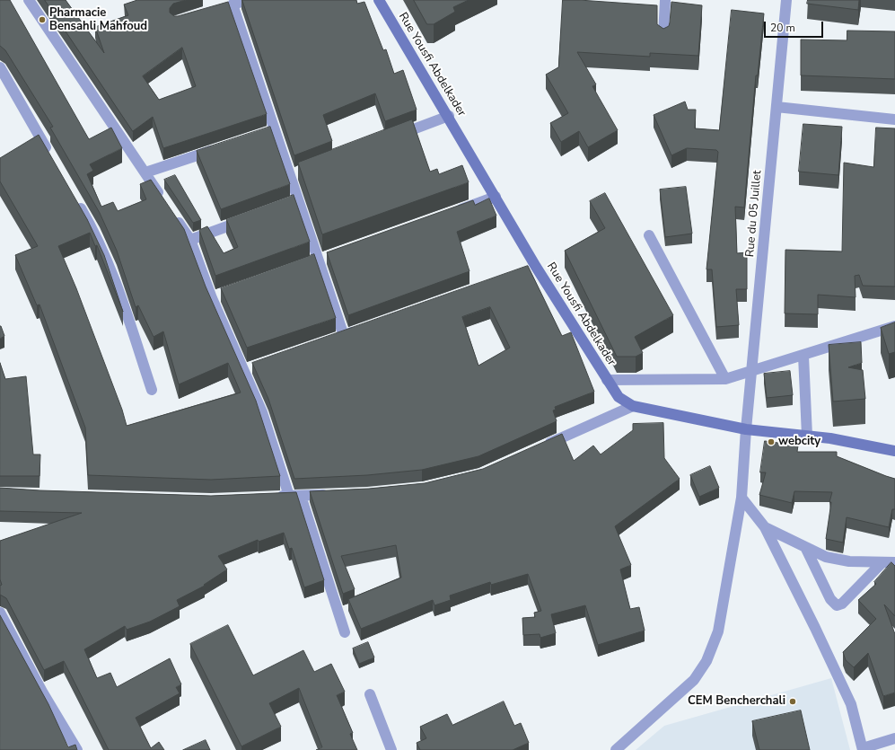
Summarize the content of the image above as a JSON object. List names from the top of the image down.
{
  "streets": {
    "main road": ["Rue Yousfi Abdelkader"],
    "street": ["Rue du 05 Juillet"]
  },
  "crossings": [
    ["Rue Yousfi Abdelkader", "Rue du 05 Juillet"]
  ],
  "places": ["Pharmacie Bensahli Mahfoud", "webcity", "CEM Bencherchali"],
  "scale_bar": "20 m"
}
